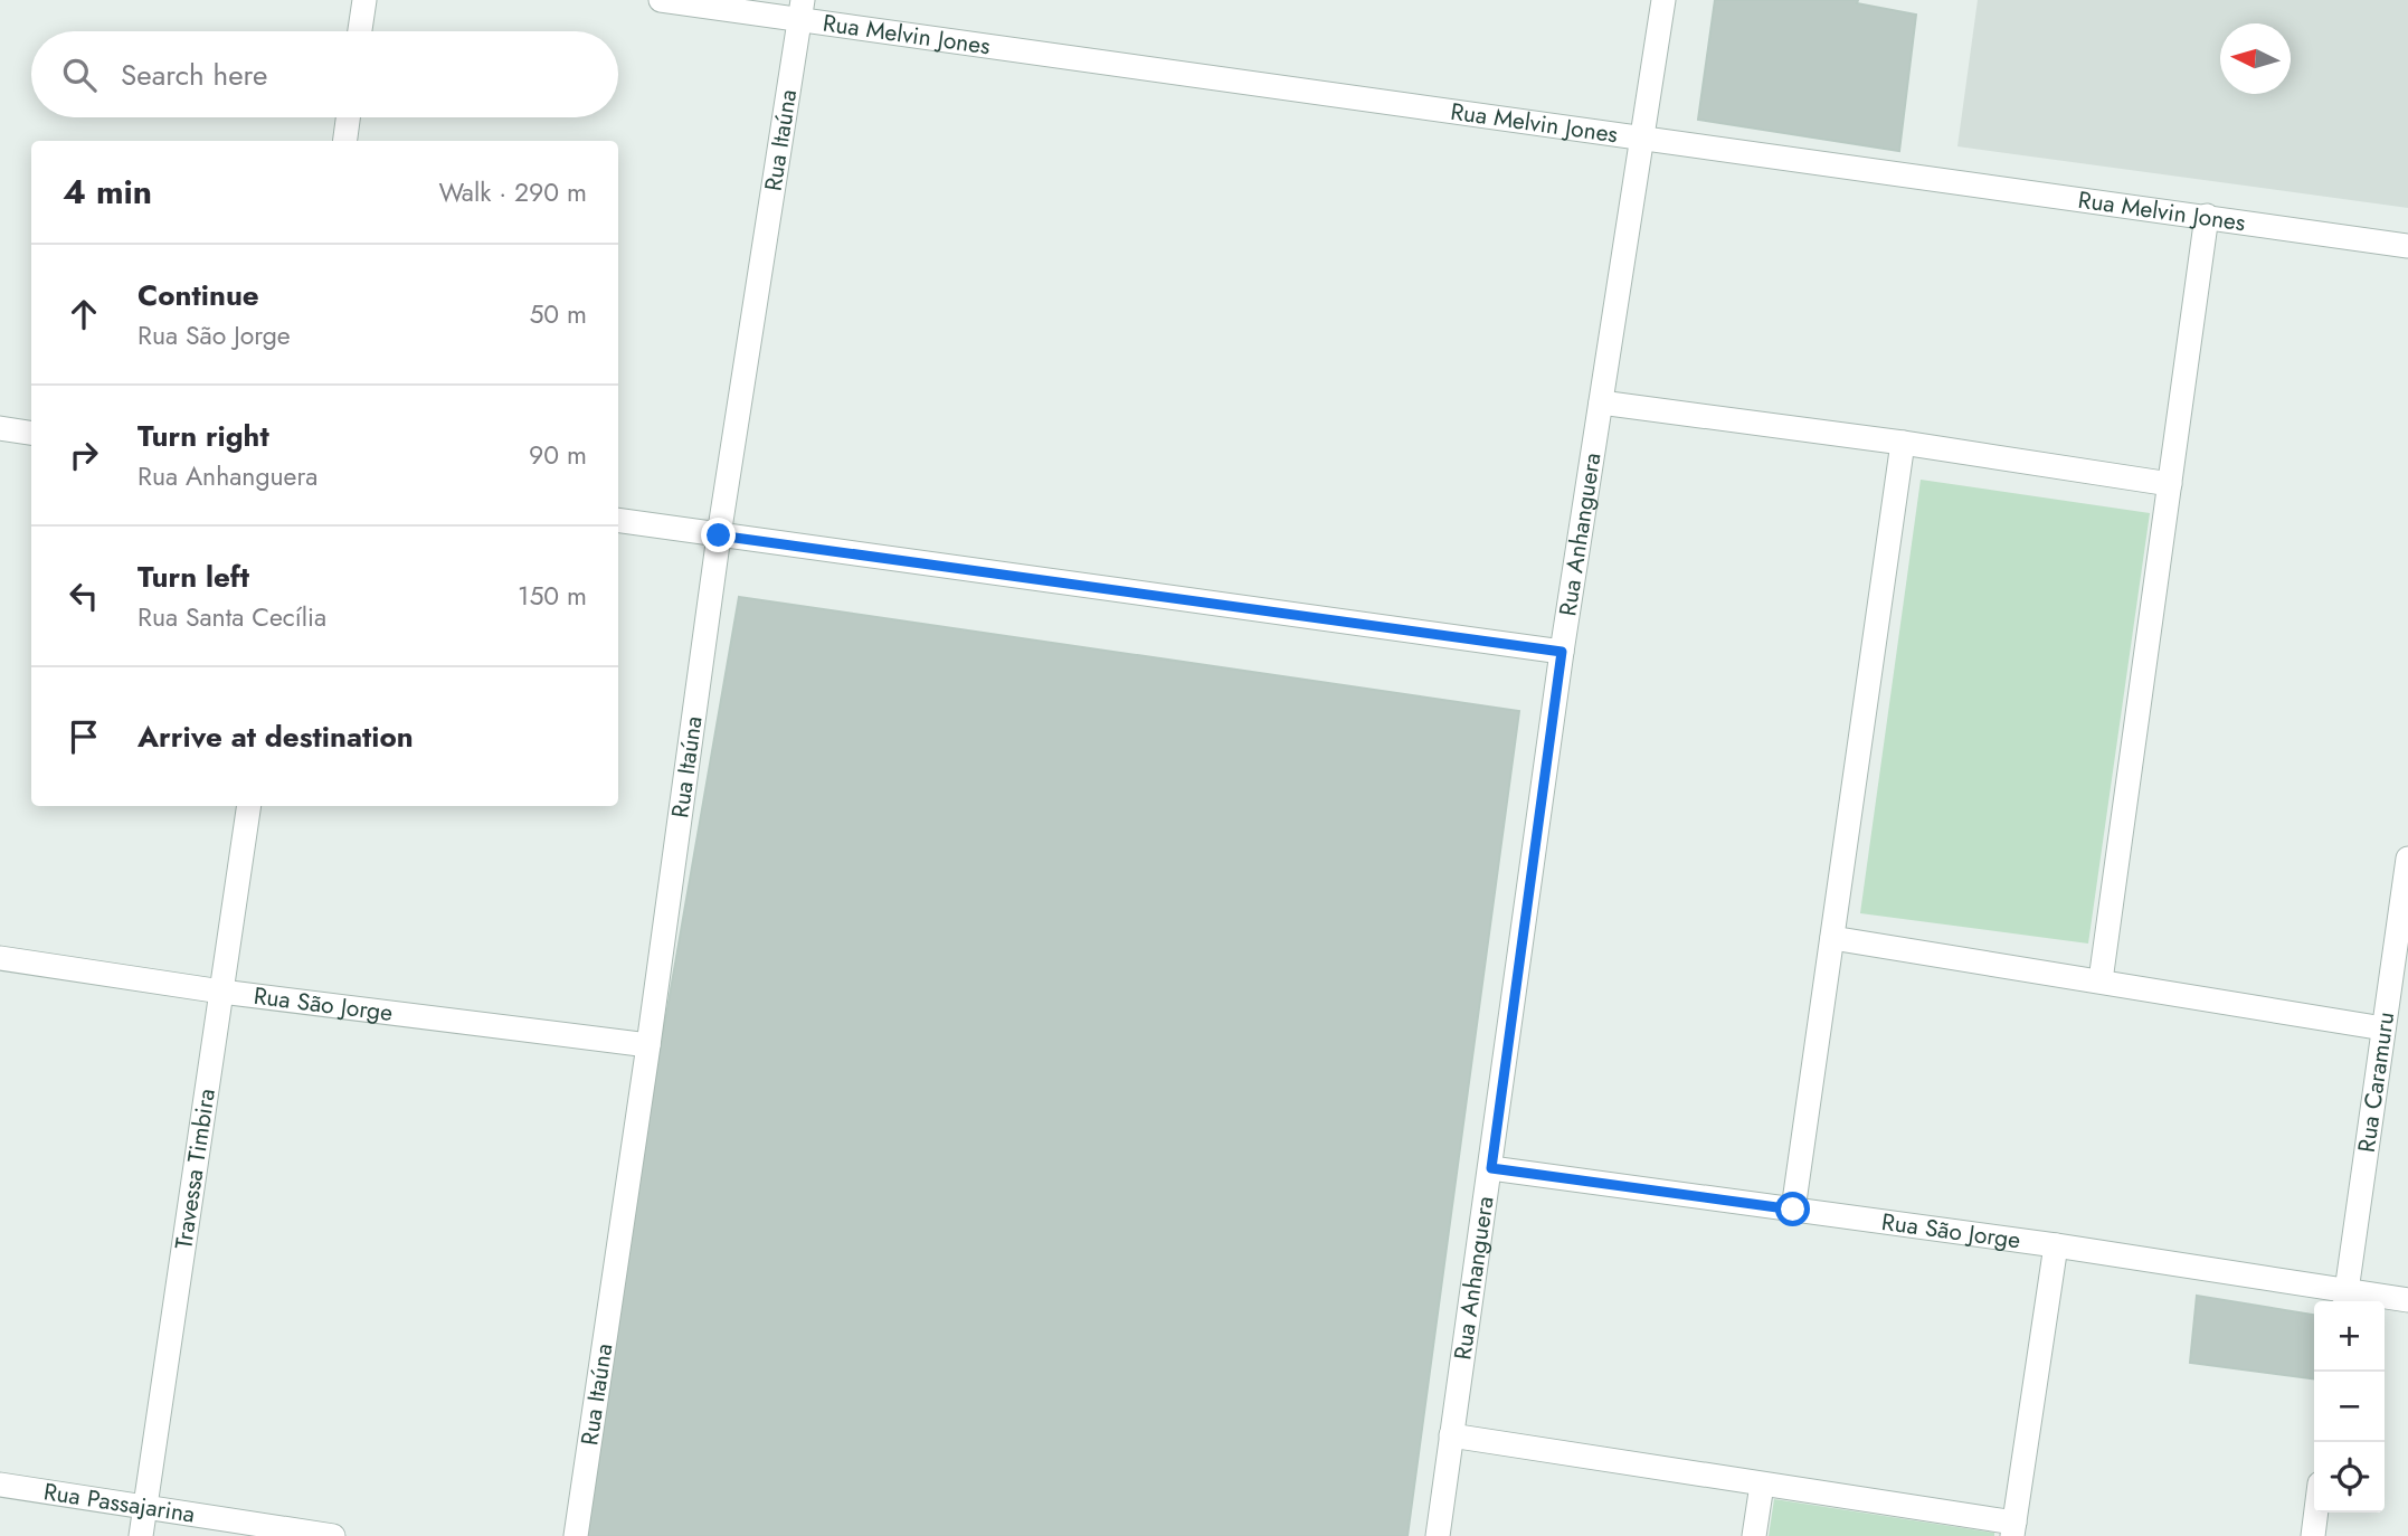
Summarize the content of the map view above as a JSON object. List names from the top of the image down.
{
  "streets": {
    "street": [
      "Rua Melvin Jones",
      "Rua Itaúna",
      "Rua Anhanguera",
      "Rua São Jorge",
      "Rua Caramuru",
      "Travessa Timbira",
      "Rua Passajarina"
    ]
  },
  "crossings": [
    ["Rua Melvin Jones", "Rua Itaúna"],
    ["Rua Melvin Jones", "Rua Anhanguera"],
    ["Rua Itaúna", "Rua São Jorge"],
    ["Rua Anhanguera", "Rua São Jorge"],
    ["Rua São Jorge", "Rua Caramuru"],
    ["Rua São Jorge", "Travessa Timbira"],
    ["Travessa Timbira", "Rua Passajarina"]
  ],
  "north": "left",
  "page": {
    "search": "Search here",
    "heading": ["4 min", "Walk · 290 m"],
    "list": [
      ["Continue", "Rua São Jorge", "50 m"],
      ["Turn right", "Rua Anhanguera", "90 m"],
      ["Turn left", "Rua Santa Cecília", "150 m"],
      "Arrive at destination"
    ],
    "map_buttons": ["+", "−"]
  }
}
